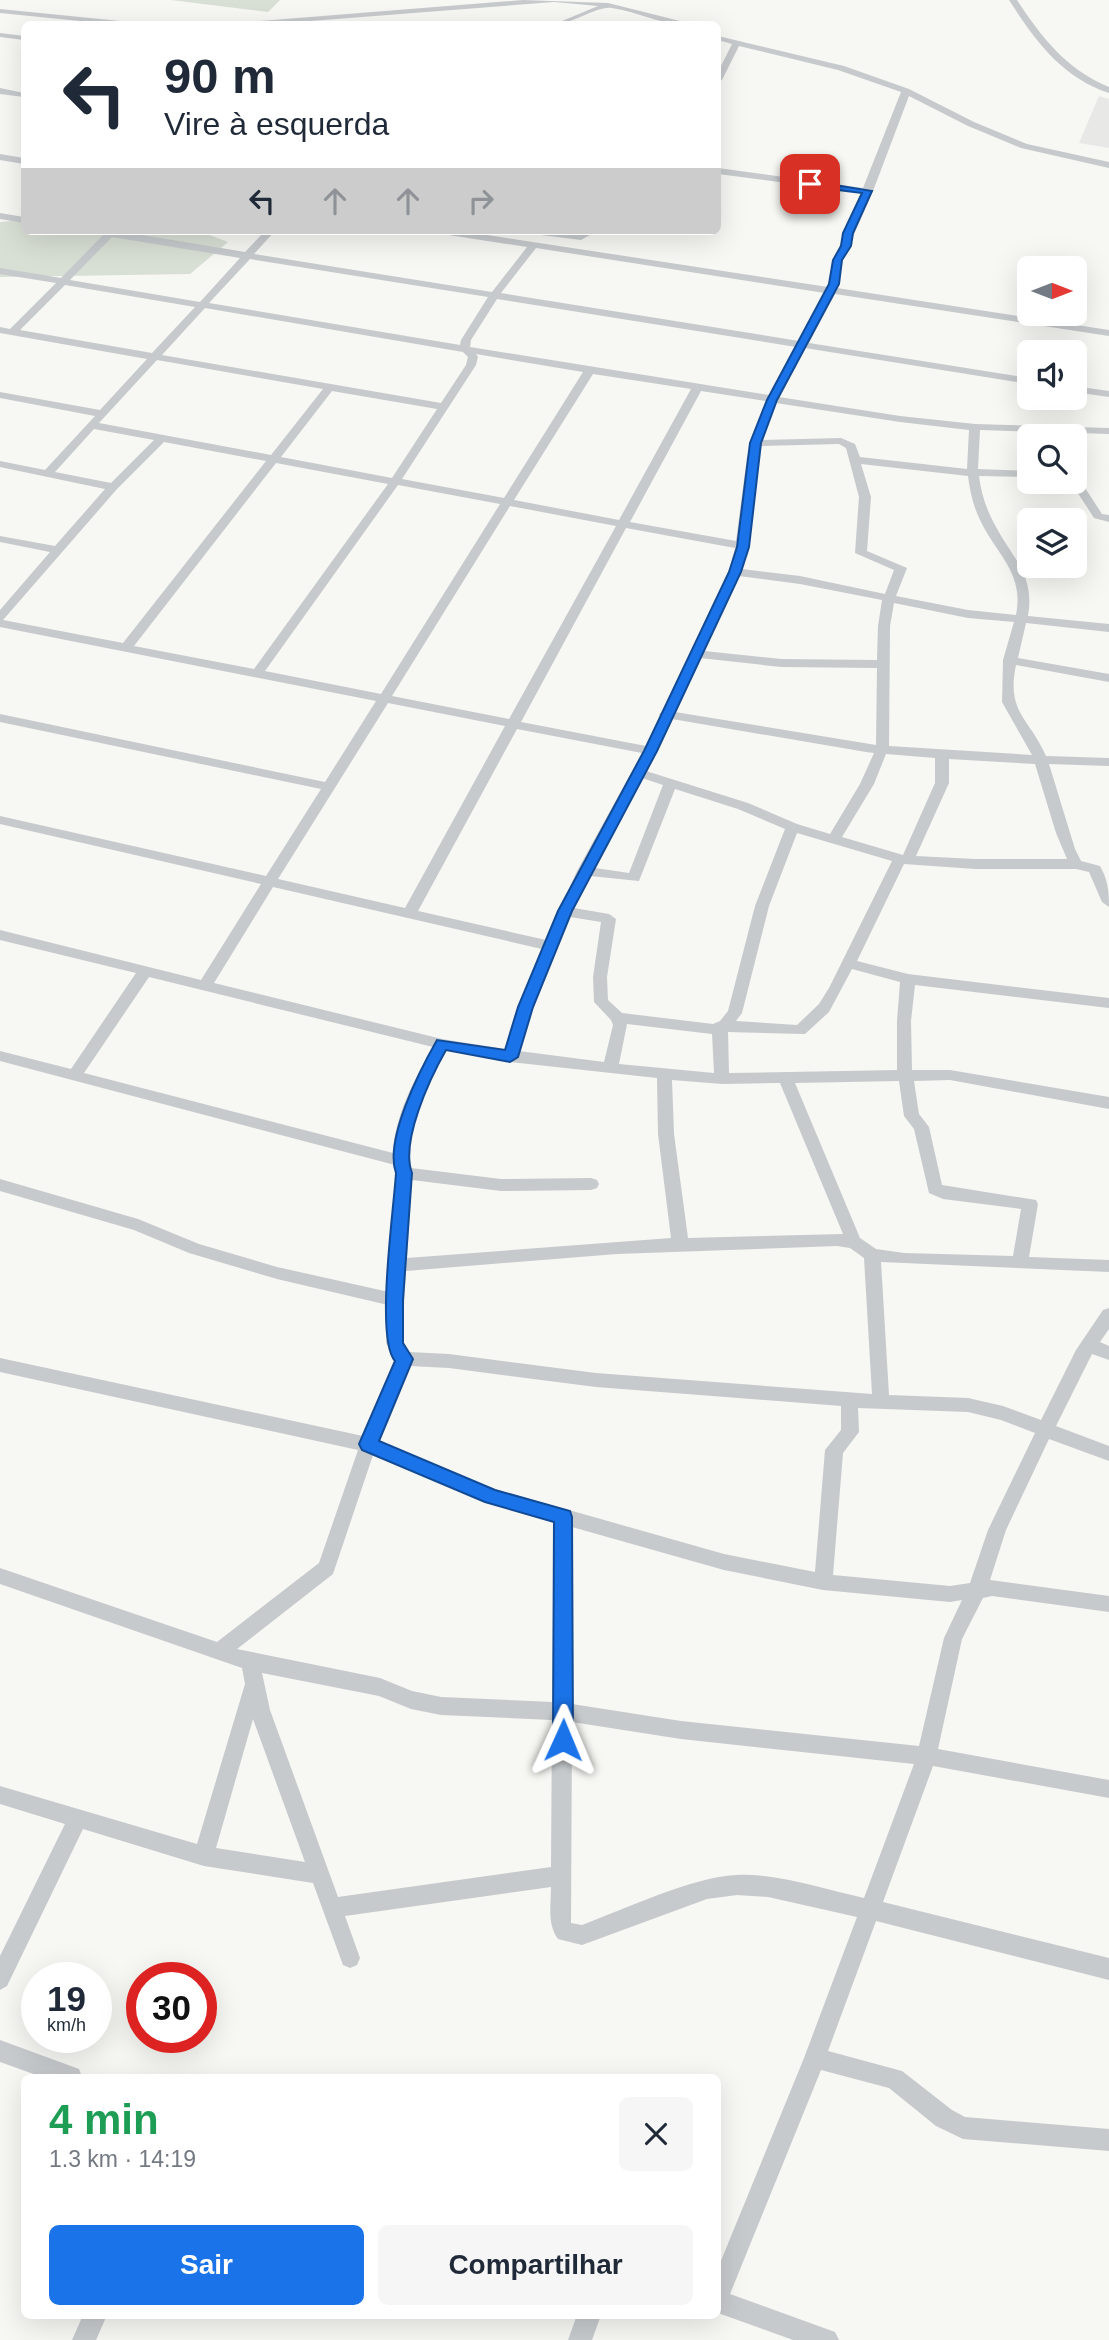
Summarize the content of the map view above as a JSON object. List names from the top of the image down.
{
  "north": "right",
  "page": {
    "turn": ["90 m", "Vire à esquerda"],
    "speed": "19 km/h",
    "limit": "30",
    "heading": ["4 min", "1.3 km · 14:19"],
    "buttons": ["Sair", "Compartilhar"]
  }
}
